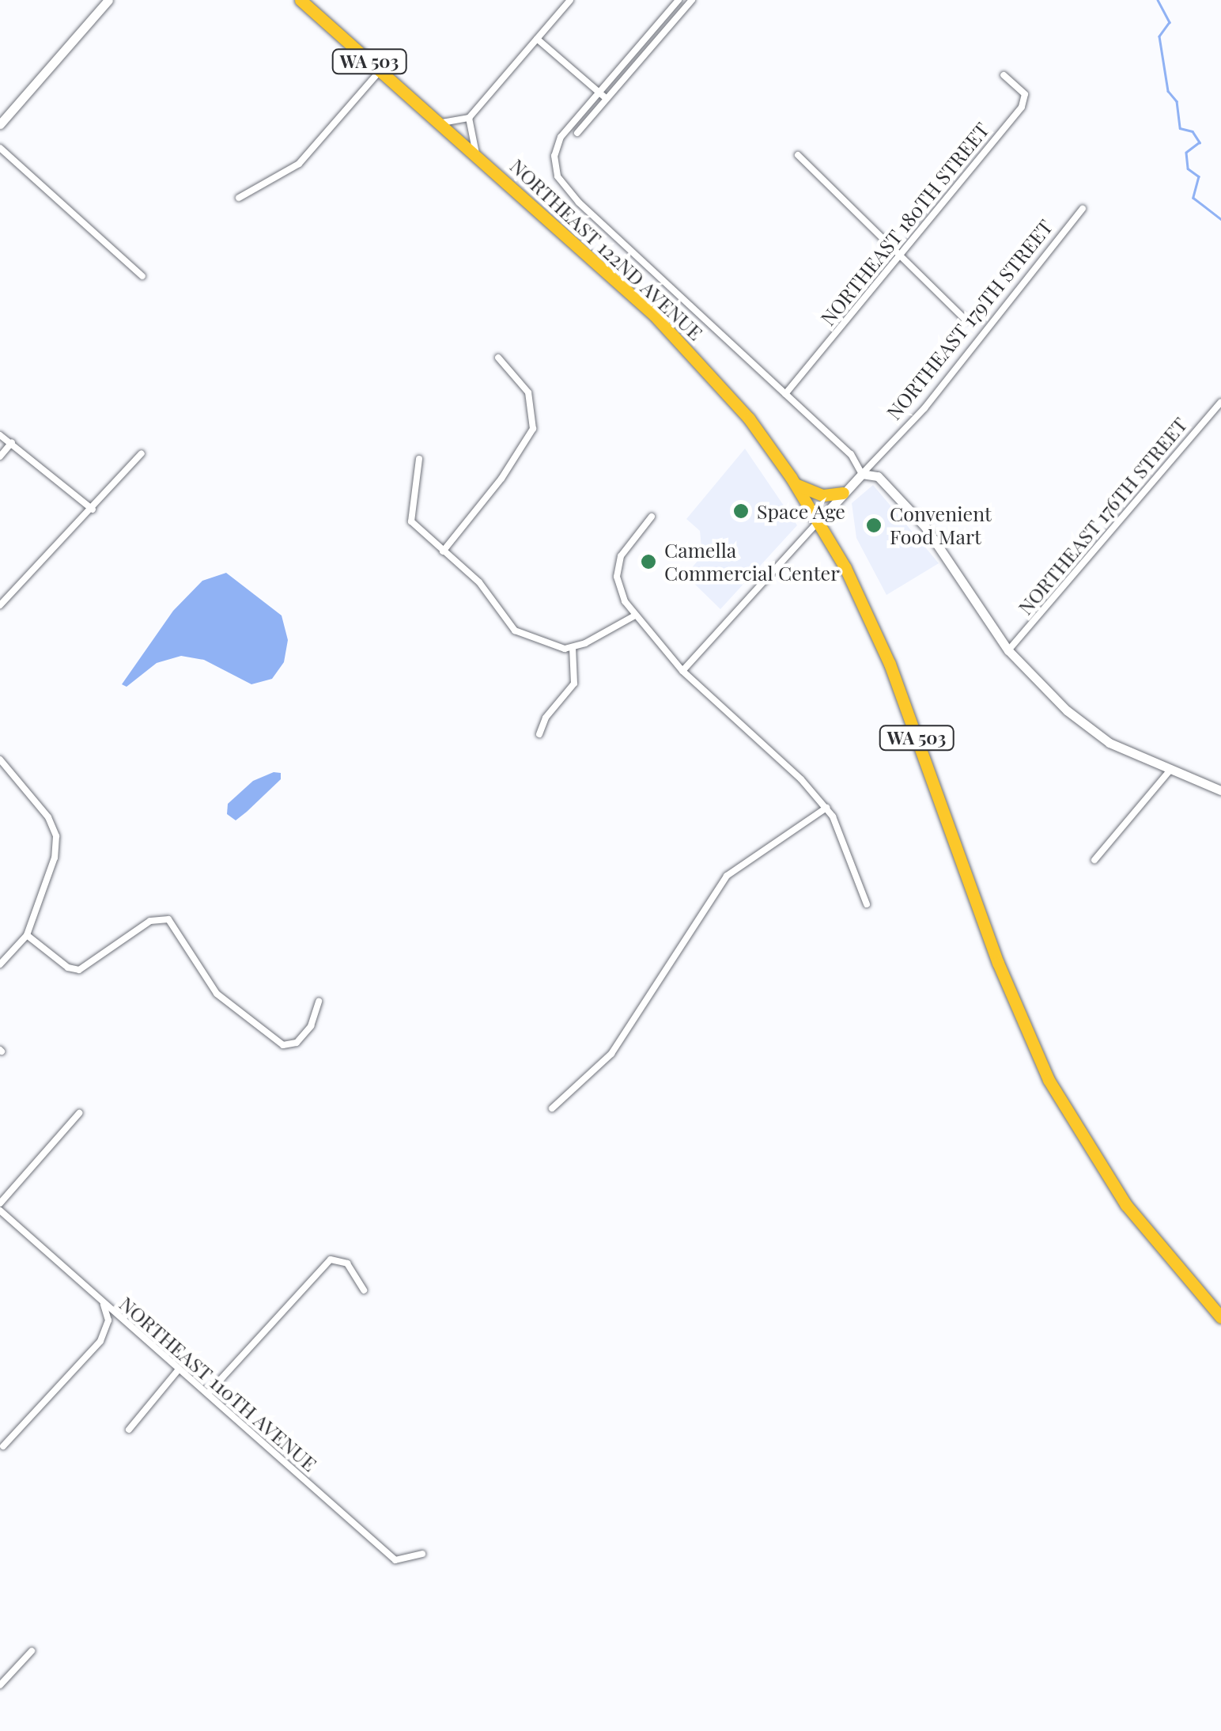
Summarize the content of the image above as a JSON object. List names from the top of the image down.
{
  "streets": {
    "highway": ["WA 503", "NORTHEAST 122ND AVENUE"],
    "main road": ["NORTHEAST 179TH STREET"],
    "street": ["NORTHEAST 180TH STREET", "NORTHEAST 176TH STREET", "NORTHEAST 110TH AVENUE"]
  },
  "crossings": [
    ["NORTHEAST 180TH STREET", "NORTHEAST 122ND AVENUE"],
    ["NORTHEAST 122ND AVENUE", "NORTHEAST 179TH STREET"],
    ["NORTHEAST 122ND AVENUE", "NORTHEAST 176TH STREET"]
  ],
  "places": ["Space Age", "Convenient Food Mart", "Camella Commercial Center"]
}
